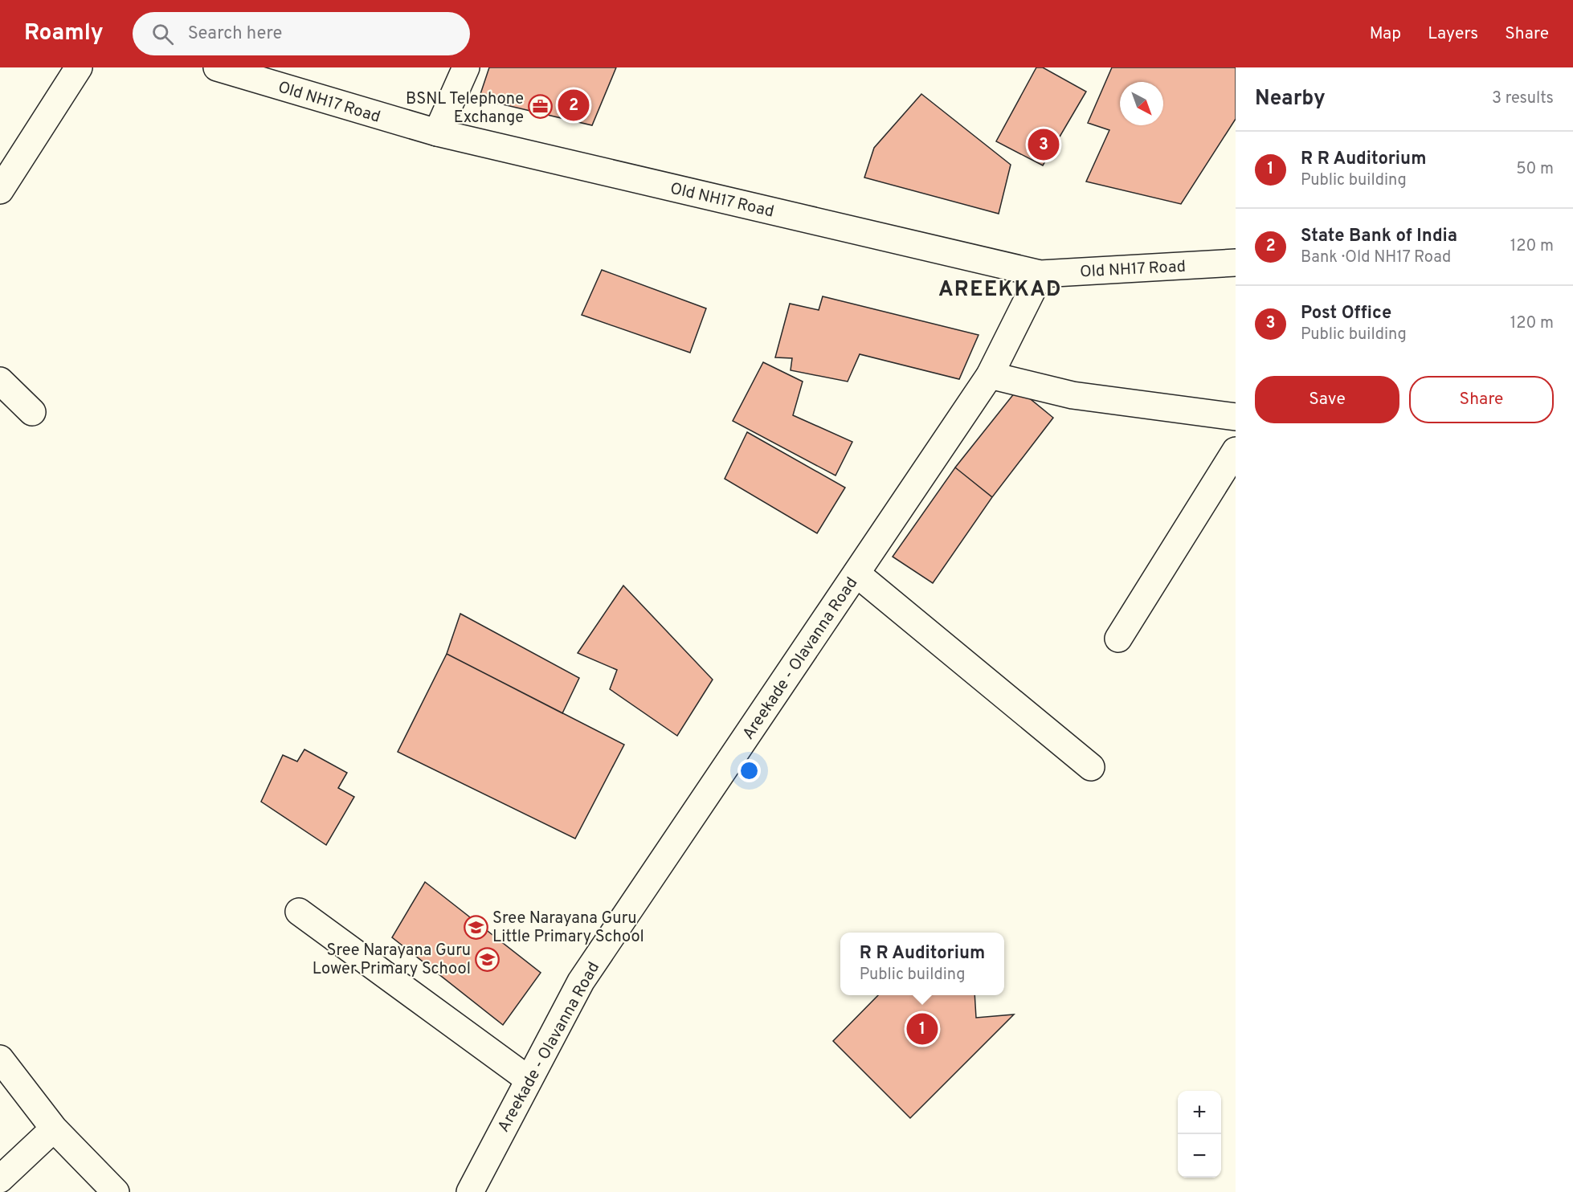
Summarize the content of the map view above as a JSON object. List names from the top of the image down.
{
  "streets": {
    "main road": ["Old NH17 Road", "Areekade - Olavanna Road"]
  },
  "crossings": [
    ["Old NH17 Road", "Areekade - Olavanna Road"]
  ],
  "districts": ["AREEKKAD"],
  "places": {
    "office": ["BSNL Telephone Exchange"],
    "school or university": ["Sree Narayana Guru Little Primary School", "Sree Narayana Guru Lower Primary School"]
  },
  "north": "bottom right",
  "page": {
    "header": "Roamly",
    "search": "Search here",
    "nav": ["Map", "Layers", "Share"],
    "heading": ["Nearby", "3 results"],
    "pins": ["2", "3", "1"],
    "list": [
      {
        "mark": "1",
        "name": "R R Auditorium",
        "note": "Public building",
        "value": "50 m"
      },
      {
        "mark": "2",
        "name": "State Bank of India",
        "note": "Bank · Old NH17 Road",
        "value": "120 m"
      },
      {
        "mark": "3",
        "name": "Post Office",
        "note": "Public building",
        "value": "120 m"
      }
    ],
    "buttons": ["Save", "Share"],
    "popup": ["R R Auditorium", "Public building"],
    "map_buttons": ["+", "−"]
  }
}
